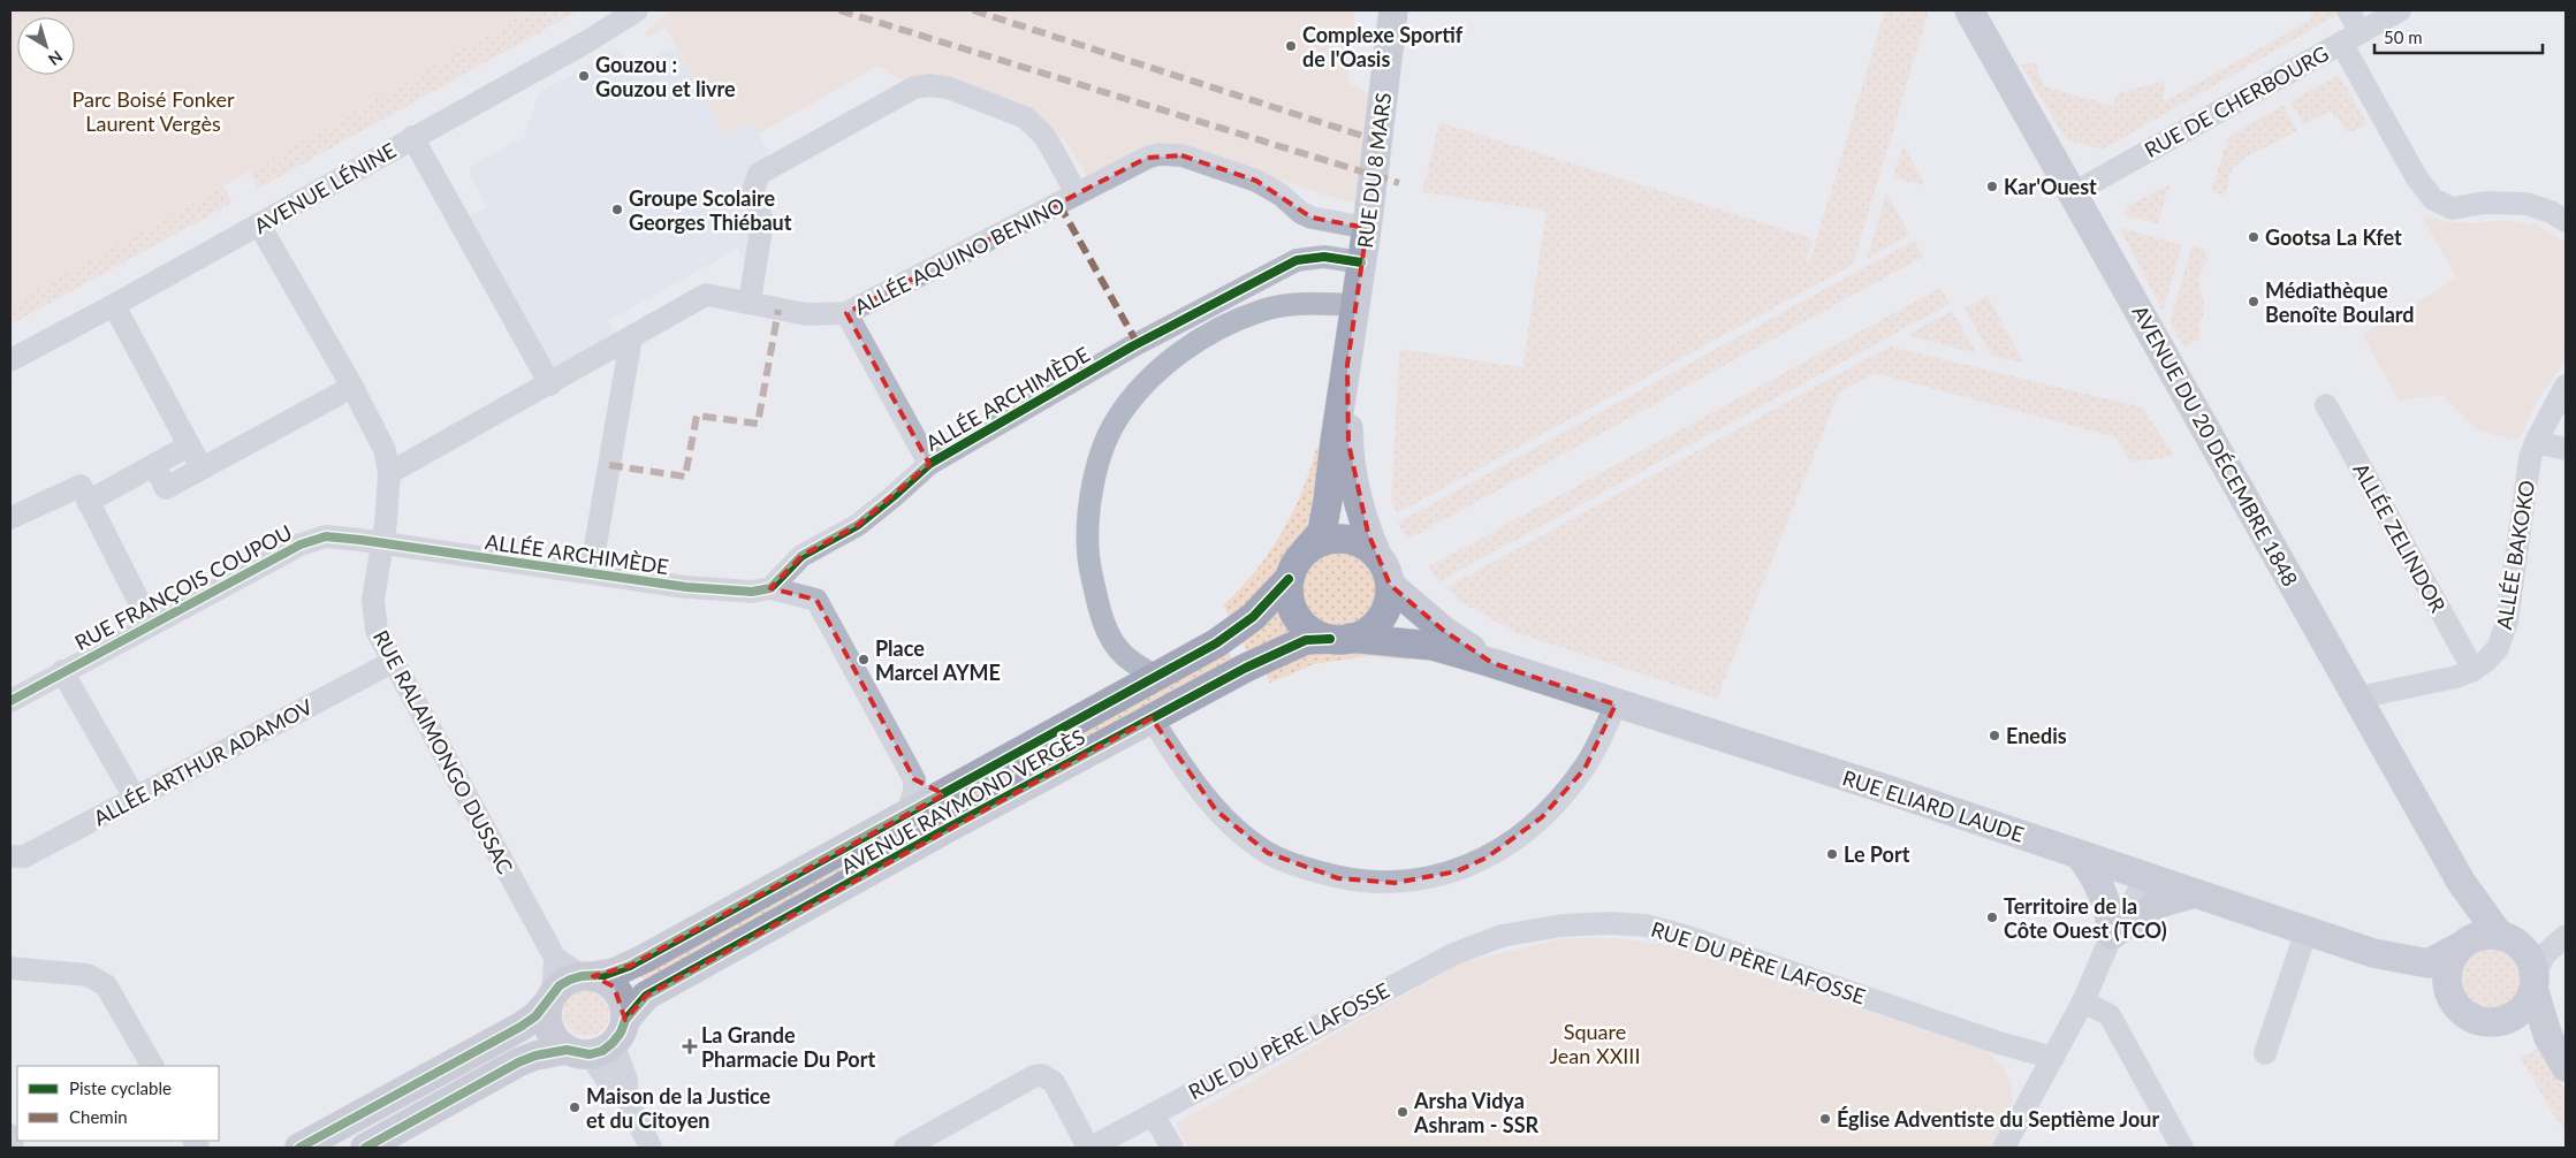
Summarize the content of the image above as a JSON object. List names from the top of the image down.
{
  "streets": {
    "main road": [
      "RUE DU 8 MARS",
      "AVENUE DU 20 DÉCEMBRE 1848",
      "AVENUE RAYMOND VERGÈS",
      "RUE ELIARD LAUDE"
    ],
    "street": [
      "RUE DE CHERBOURG",
      "AVENUE LÉNINE",
      "ALLÉE AQUINO BENINO",
      "ALLÉE ARCHIMÈDE",
      "ALLÉE ZELINDOR",
      "ALLÉE BAKOKO",
      "RUE FRANÇOIS COUPOU",
      "RUE RALAIMONGO DUSSAC",
      "ALLÉE ARTHUR ADAMOV",
      "RUE DU PÈRE LAFOSSE"
    ]
  },
  "crossings": [
    ["RUE DE CHERBOURG", "AVENUE DU 20 DÉCEMBRE 1848"],
    ["RUE DU 8 MARS", "ALLÉE AQUINO BENINO"],
    ["RUE DU 8 MARS", "ALLÉE ARCHIMÈDE"],
    ["RUE DU 8 MARS", "AVENUE RAYMOND VERGÈS"],
    ["RUE DU 8 MARS", "RUE ELIARD LAUDE"],
    ["AVENUE LÉNINE", "RUE RALAIMONGO DUSSAC"],
    ["ALLÉE ARCHIMÈDE", "RUE FRANÇOIS COUPOU"],
    ["ALLÉE ARCHIMÈDE", "RUE RALAIMONGO DUSSAC"],
    ["AVENUE DU 20 DÉCEMBRE 1848", "ALLÉE BAKOKO"],
    ["ALLÉE ZELINDOR", "ALLÉE BAKOKO"],
    ["RUE FRANÇOIS COUPOU", "RUE RALAIMONGO DUSSAC"],
    ["RUE RALAIMONGO DUSSAC", "ALLÉE ARTHUR ADAMOV"],
    ["AVENUE RAYMOND VERGÈS", "RUE ELIARD LAUDE"]
  ],
  "parks": ["Parc Boisé Fonker Laurent Vergès", "Square Jean XXIII"],
  "places": {
    "other": [
      "Complexe Sportif de l'Oasis",
      "Gouzou : Gouzou et livre",
      "Kar'Ouest",
      "Groupe Scolaire Georges Thiébaut",
      "Gootsa La Kfet",
      "Médiathèque Benoîte Boulard",
      "Place Marcel AYME",
      "Enedis",
      "Le Port",
      "Territoire de la Côte Ouest (TCO)",
      "Maison de la Justice et du Citoyen",
      "Arsha Vidya Ashram - SSR",
      "Église Adventiste du Septième Jour"
    ],
    "health": ["La Grande Pharmacie Du Port"]
  },
  "legend": ["Piste cyclable", "Chemin"],
  "scale_bar": "50 m",
  "north": "bottom right"
}
